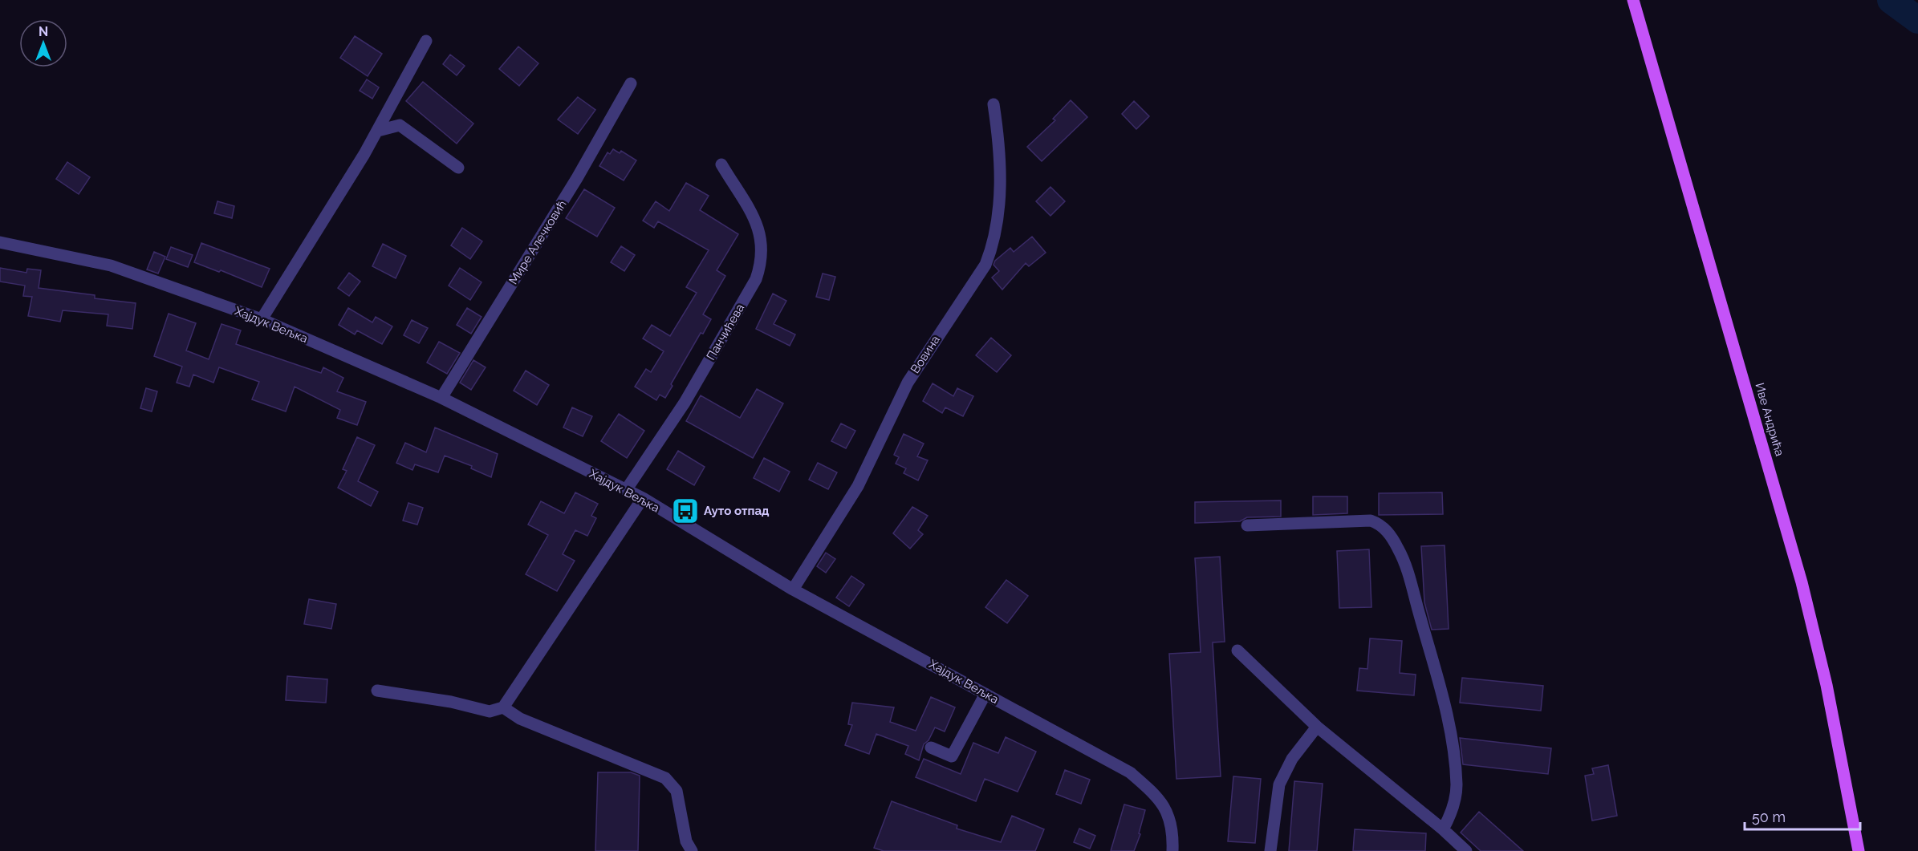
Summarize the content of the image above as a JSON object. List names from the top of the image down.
{
  "streets": {
    "main road": ["Иве Андрића"],
    "street": [
      "Мире Алечковић",
      "Хајдук Вељка",
      "Панчићева",
      "Вовина"
    ]
  },
  "crossings": [
    ["Мире Алечковић", "Хајдук Вељка"],
    ["Хајдук Вељка", "Панчићева"],
    ["Хајдук Вељка", "Вовина"]
  ],
  "places": {
    "bus stop": ["Ауто отпад"]
  },
  "scale_bar": "50 m",
  "north": "top"
}
